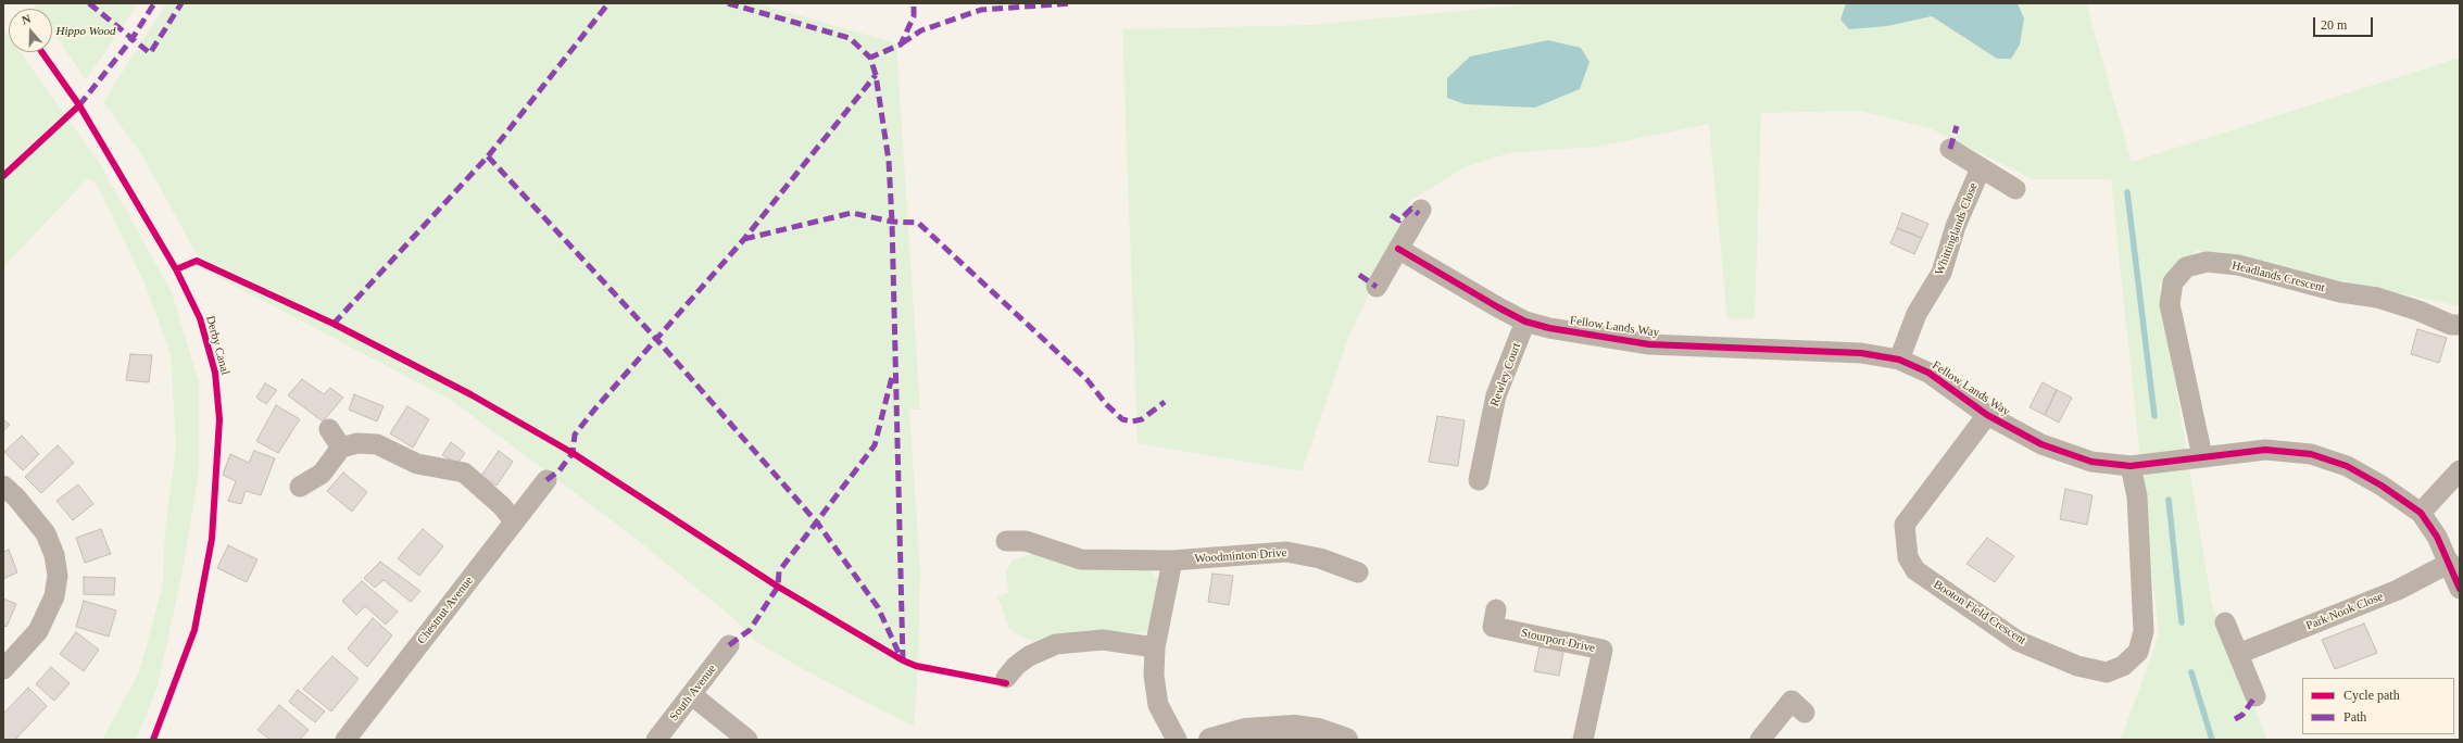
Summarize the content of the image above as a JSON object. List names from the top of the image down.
{
  "streets": {
    "street": [
      "Whittinglands Close",
      "Headlands Crescent",
      "Fellow Lands Way",
      "Rewley Court",
      "Woodminton Drive",
      "Chestnut Avenue",
      "Park Nook Close",
      "Booton Field Crescent",
      "Stourport Drive",
      "South Avenue"
    ],
    "cycle path": ["Derby Canal"]
  },
  "crossings": [
    ["Whittinglands Close", "Fellow Lands Way"],
    ["Headlands Crescent", "Fellow Lands Way"],
    ["Fellow Lands Way", "Rewley Court"],
    ["Fellow Lands Way", "Park Nook Close"],
    ["Fellow Lands Way", "Booton Field Crescent"]
  ],
  "parks": ["Hippo Wood"],
  "legend": ["Cycle path", "Path"],
  "scale_bar": "20 m",
  "north": "top"
}
